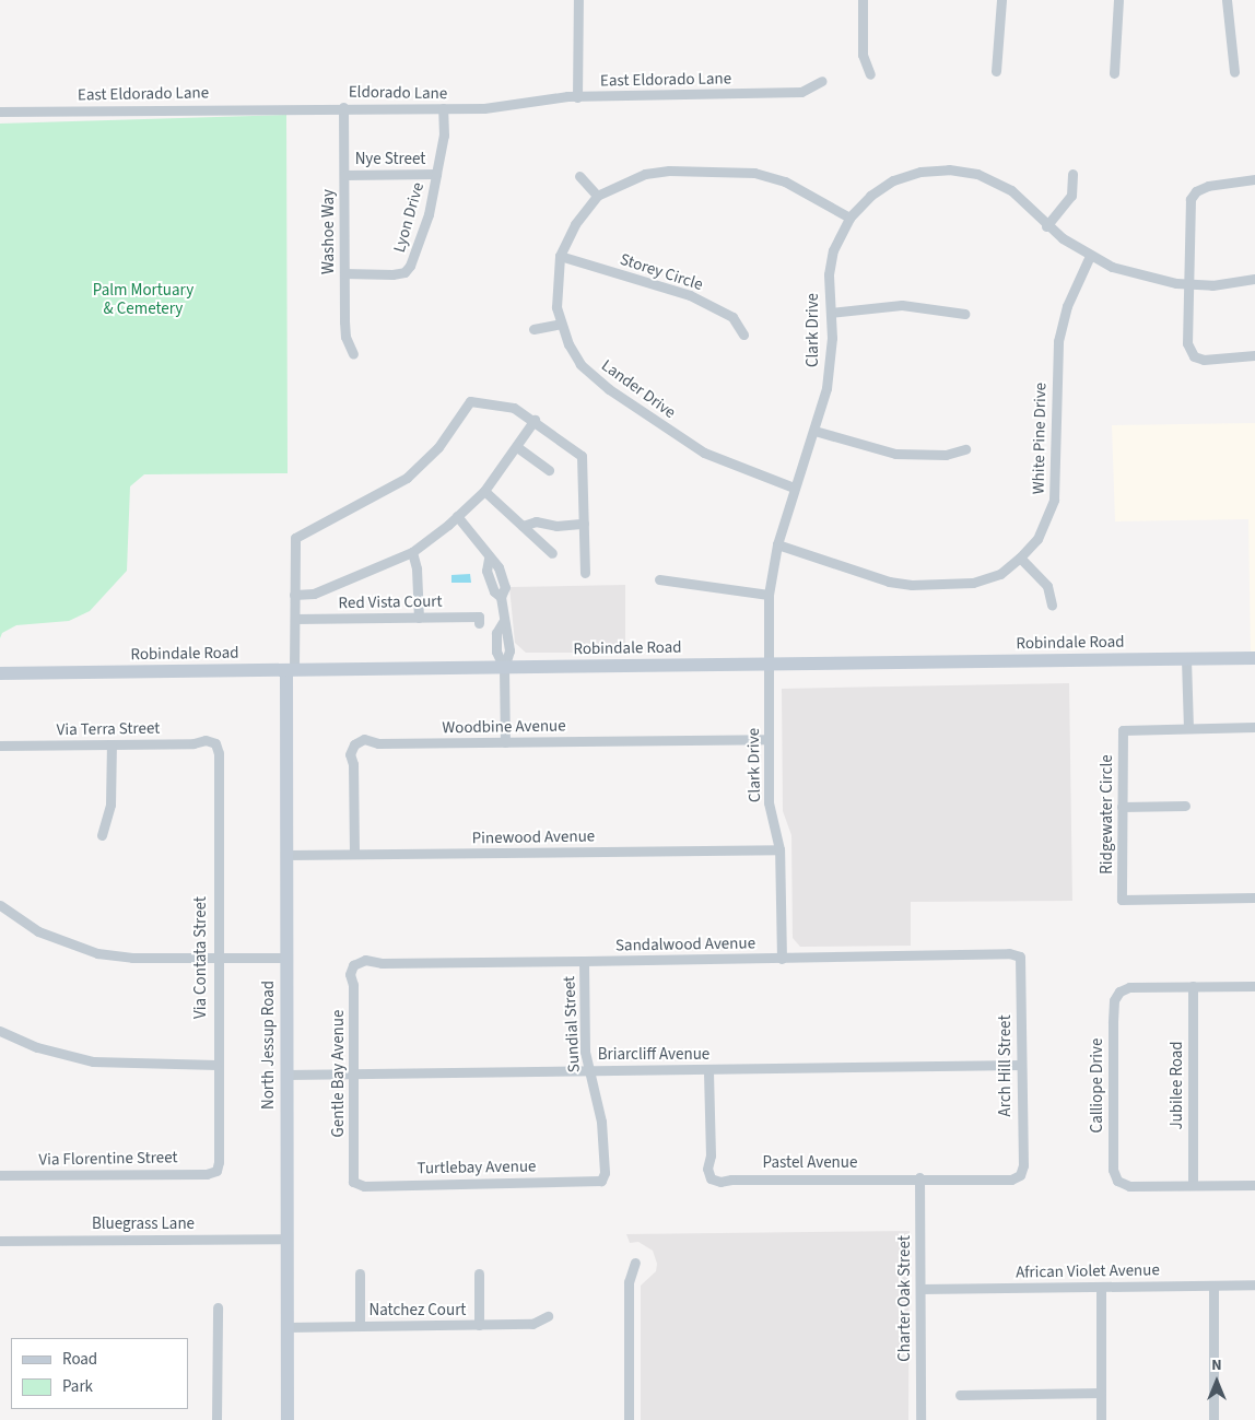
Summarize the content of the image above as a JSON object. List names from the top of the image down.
{
  "streets": {
    "street": [
      "East Eldorado Lane",
      "Eldorado Lane",
      "Nye Street",
      "Lyon Drive",
      "Washoe Way",
      "Storey Circle",
      "Clark Drive",
      "Lander Drive",
      "White Pine Drive",
      "Red Vista Court",
      "Robindale Road",
      "Woodbine Avenue",
      "Via Terra Street",
      "Ridgewater Circle",
      "Pinewood Avenue",
      "Sandalwood Avenue",
      "Via Contata Street",
      "Sundial Street",
      "North Jessup Road",
      "Briarcliff Avenue",
      "Arch Hill Street",
      "Gentle Bay Avenue",
      "Calliope Drive",
      "Jubilee Road",
      "Via Florentine Street",
      "Pastel Avenue",
      "Turtlebay Avenue",
      "Bluegrass Lane",
      "African Violet Avenue",
      "Charter Oak Street",
      "Natchez Court"
    ]
  },
  "crossings": [
    ["East Eldorado Lane", "Eldorado Lane"],
    ["Eldorado Lane", "Lyon Drive"],
    ["Eldorado Lane", "Washoe Way"],
    ["Nye Street", "Lyon Drive"],
    ["Nye Street", "Washoe Way"],
    ["Lyon Drive", "Washoe Way"],
    ["Storey Circle", "Lander Drive"],
    ["Clark Drive", "Lander Drive"],
    ["Clark Drive", "White Pine Drive"],
    ["Clark Drive", "Robindale Road"],
    ["Clark Drive", "Woodbine Avenue"],
    ["Clark Drive", "Pinewood Avenue"],
    ["Clark Drive", "Sandalwood Avenue"],
    ["Robindale Road", "North Jessup Road"],
    ["Woodbine Avenue", "Pinewood Avenue"],
    ["Via Terra Street", "Via Contata Street"],
    ["Pinewood Avenue", "North Jessup Road"],
    ["Sandalwood Avenue", "Sundial Street"],
    ["Sandalwood Avenue", "Arch Hill Street"],
    ["Sandalwood Avenue", "Gentle Bay Avenue"],
    ["Via Contata Street", "Via Florentine Street"],
    ["Sundial Street", "Briarcliff Avenue"],
    ["Sundial Street", "Turtlebay Avenue"],
    ["North Jessup Road", "Briarcliff Avenue"],
    ["North Jessup Road", "Bluegrass Lane"],
    ["North Jessup Road", "Natchez Court"],
    ["Briarcliff Avenue", "Arch Hill Street"],
    ["Briarcliff Avenue", "Gentle Bay Avenue"],
    ["Briarcliff Avenue", "Pastel Avenue"],
    ["Arch Hill Street", "Pastel Avenue"],
    ["Gentle Bay Avenue", "Turtlebay Avenue"],
    ["Calliope Drive", "Jubilee Road"],
    ["Pastel Avenue", "Charter Oak Street"],
    ["African Violet Avenue", "Charter Oak Street"]
  ],
  "parks": ["Palm Mortuary & Cemetery"],
  "legend": ["Road", "Park"],
  "north": "top"
}
